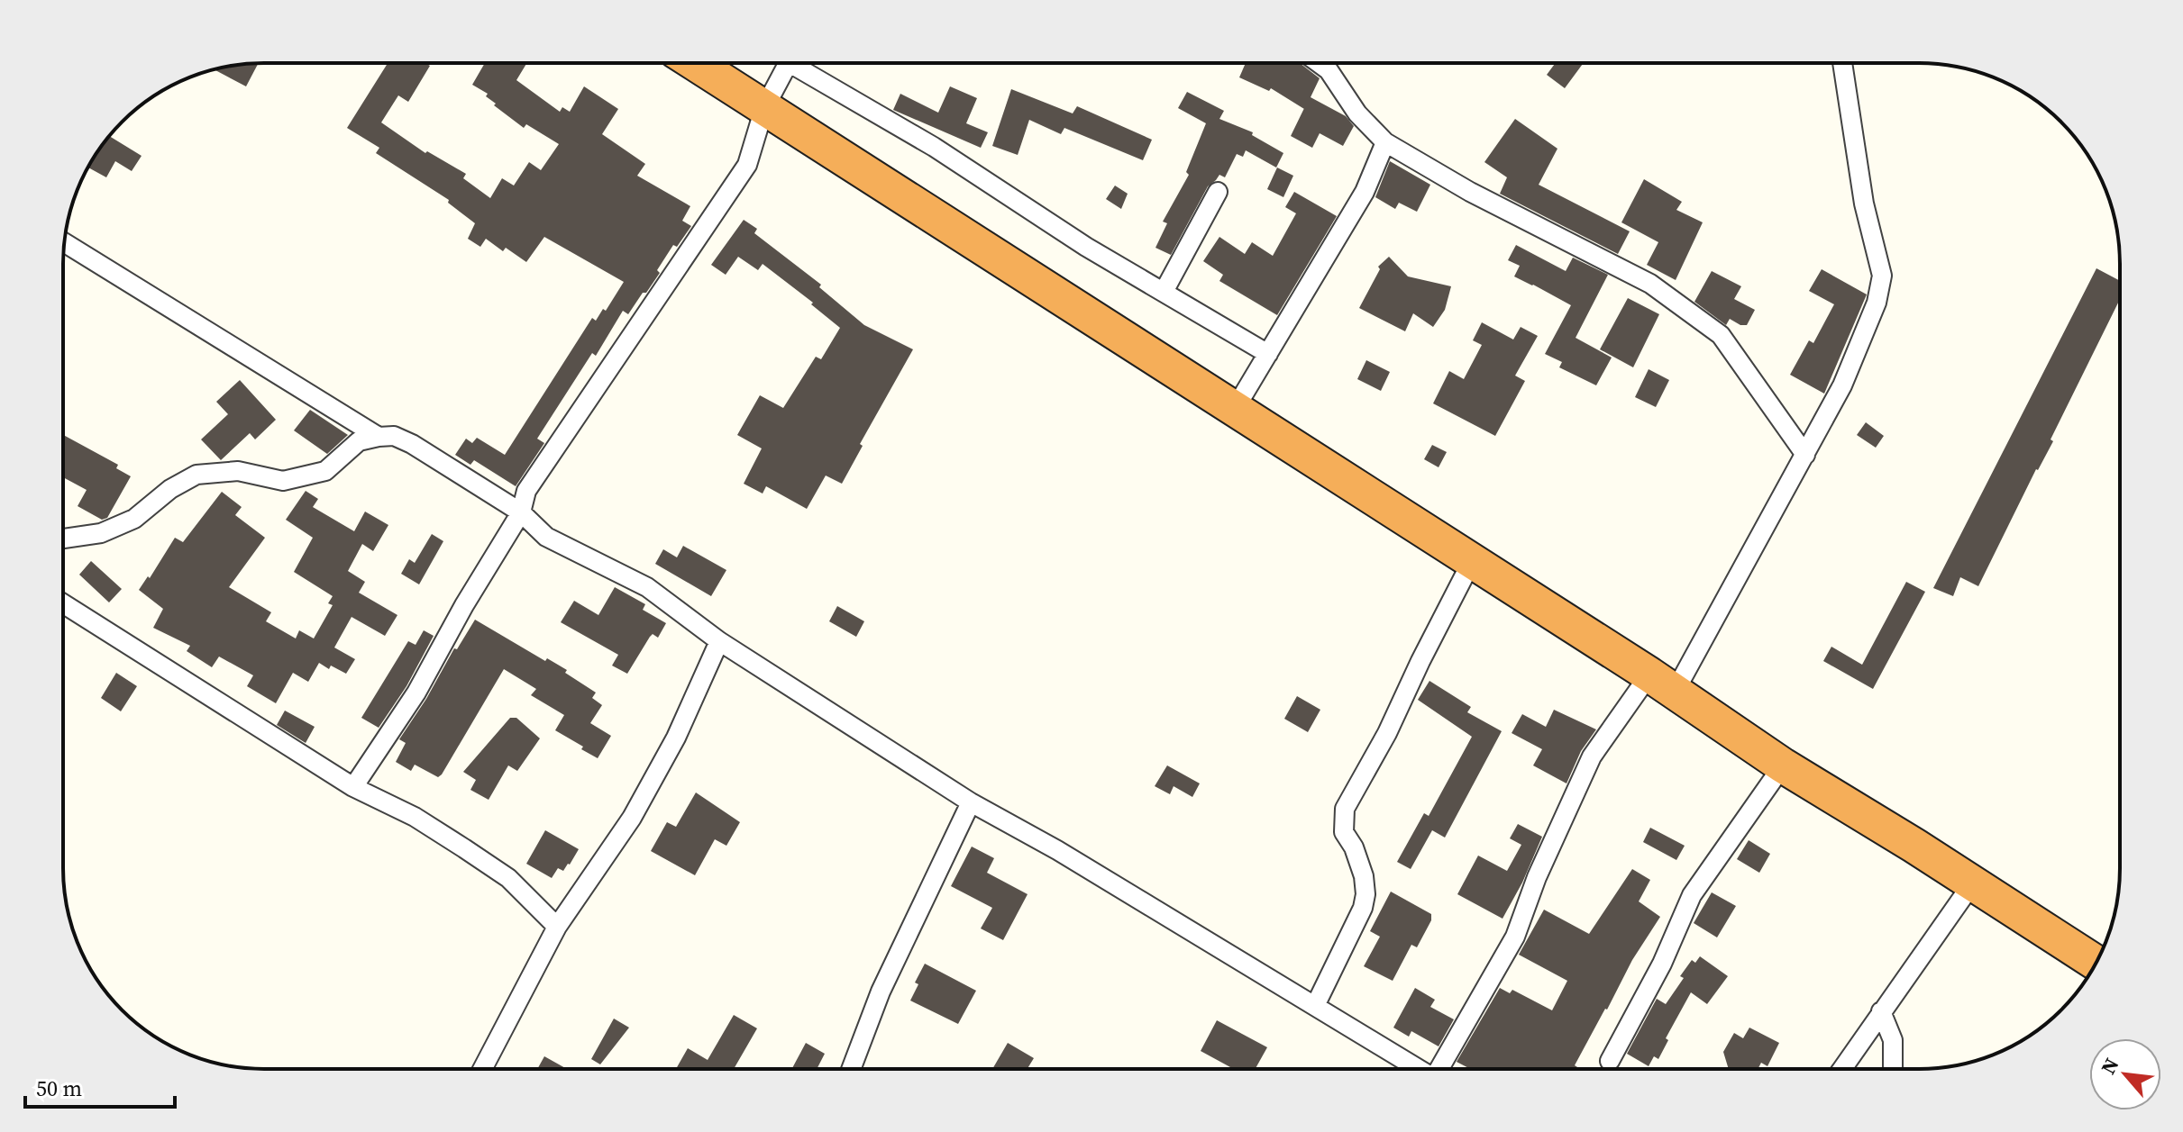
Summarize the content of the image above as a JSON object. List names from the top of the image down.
{
  "scale_bar": "50 m",
  "north": "top left"
}
